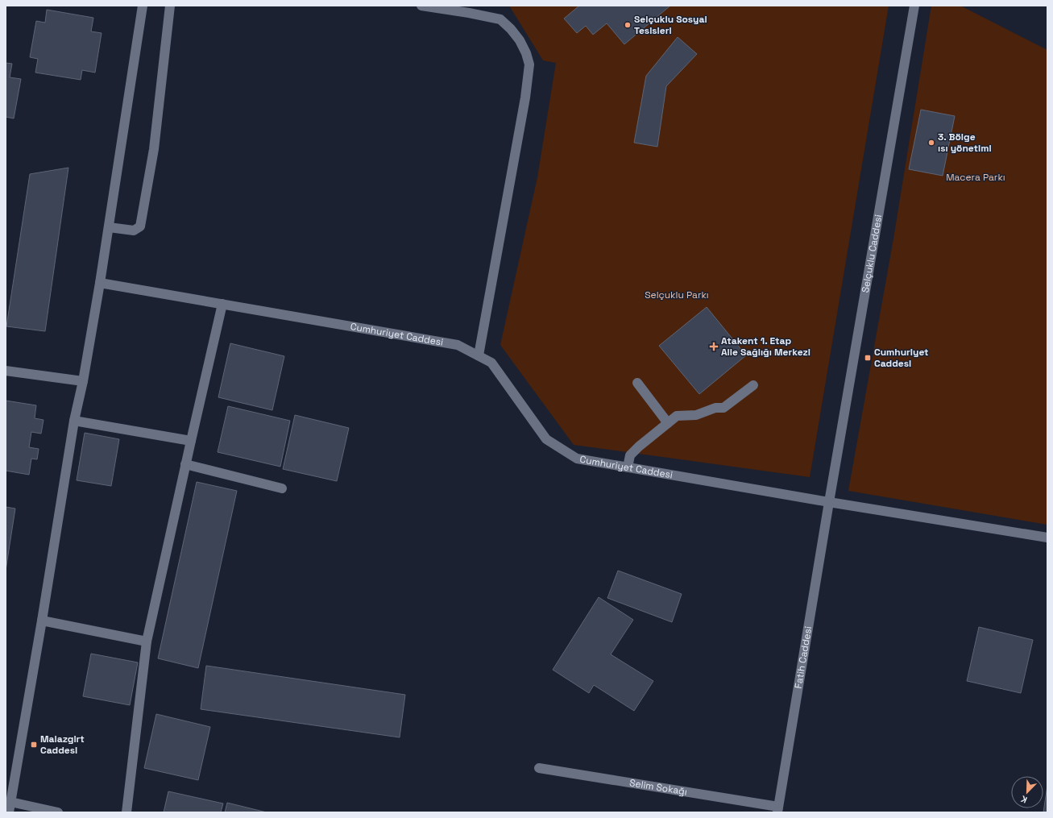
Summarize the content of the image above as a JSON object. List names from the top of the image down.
{
  "streets": {
    "street": [
      "Selçuklu Caddesi",
      "Cumhuriyet Caddesi",
      "Fatih Caddesi",
      "Selim Sokağı"
    ]
  },
  "crossings": [
    ["Selçuklu Caddesi", "Cumhuriyet Caddesi"],
    ["Selçuklu Caddesi", "Fatih Caddesi"],
    ["Cumhuriyet Caddesi", "Fatih Caddesi"],
    ["Fatih Caddesi", "Selim Sokağı"]
  ],
  "parks": ["Macera Parkı", "Selçuklu Parkı"],
  "places": {
    "other": ["Selçuklu Sosyal Tesisleri", "3. Bölge ısı yönetimi"],
    "health": ["Atakent 1. Etap Aile Sağlığı Merkezi"],
    "transit": ["Cumhuriyet Caddesi", "Malazgirt Caddesi"]
  },
  "north": "bottom left"
}
